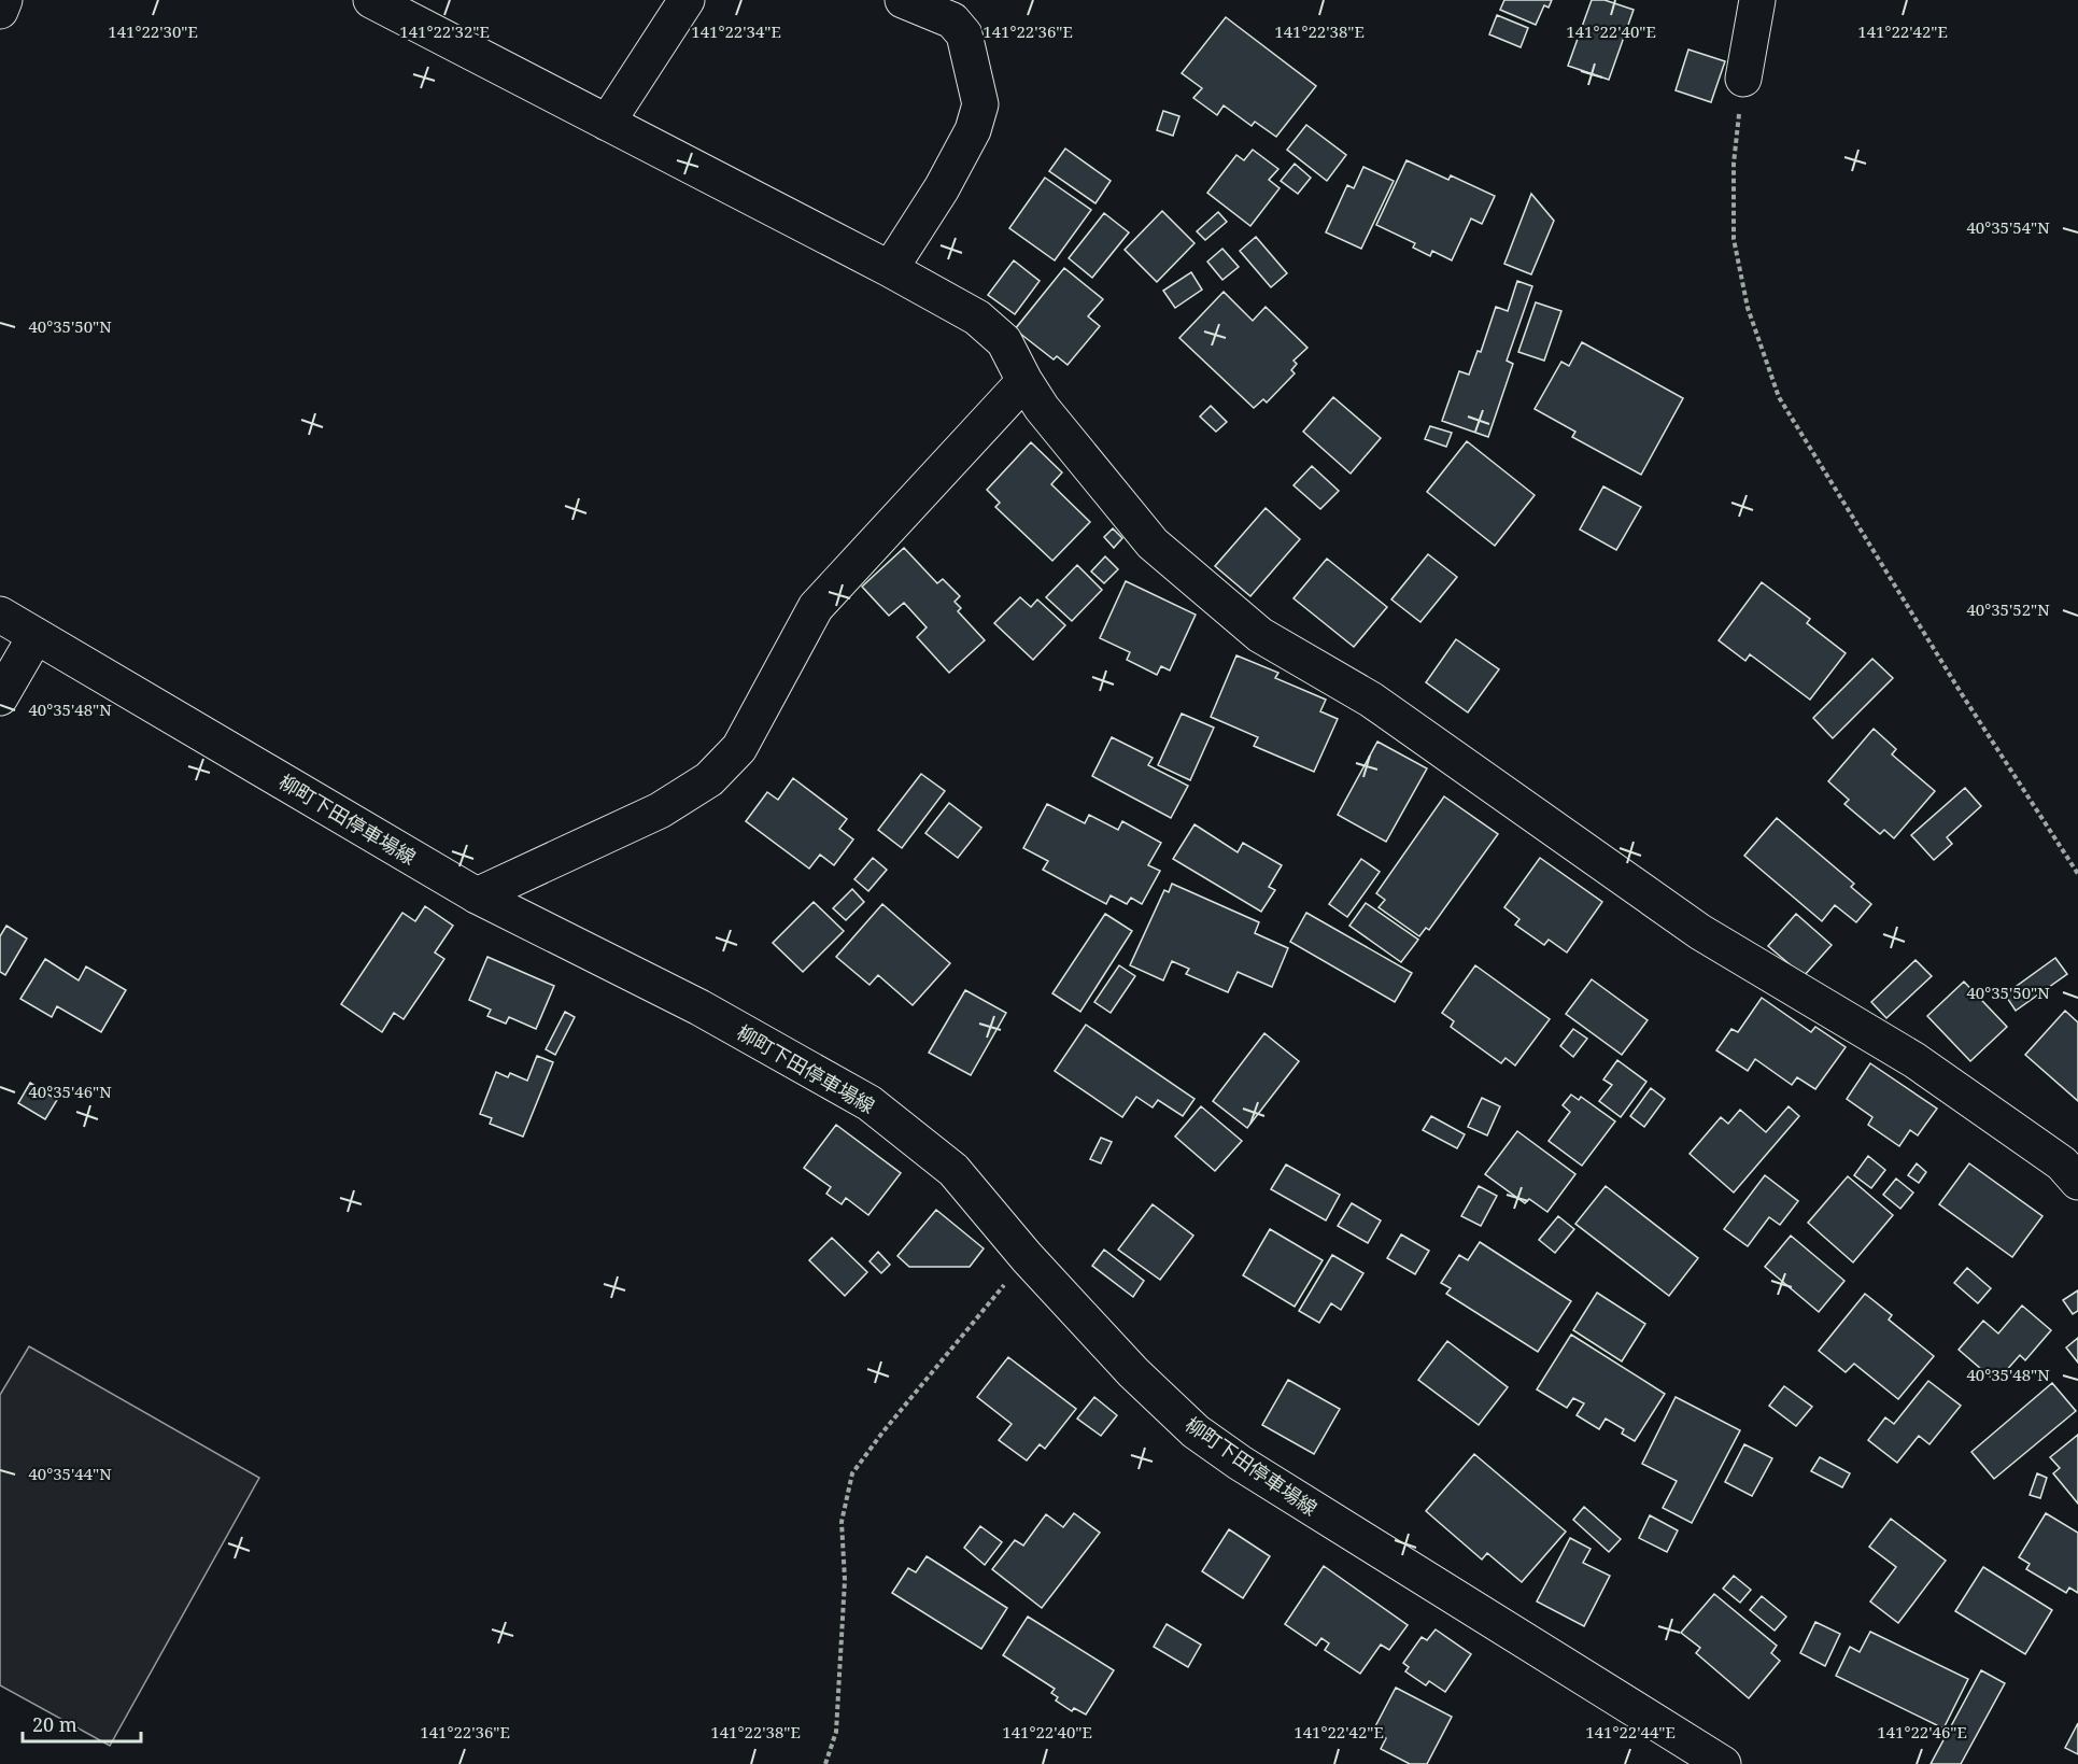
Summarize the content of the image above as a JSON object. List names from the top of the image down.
{
  "streets": {
    "street": ["柳町下田停車場線"]
  },
  "scale_bar": "20 m",
  "coordinates": [
    "141°22'30\"E",
    "141°22'32\"E",
    "141°22'34\"E",
    "141°22'36\"E",
    "141°22'38\"E",
    "141°22'40\"E",
    "141°22'42\"E",
    "40°35'54\"N",
    "40°35'50\"N",
    "40°35'52\"N",
    "40°35'48\"N",
    "40°35'46\"N",
    "40°35'44\"N",
    "141°22'44\"E",
    "141°22'46\"E"
  ]
}
